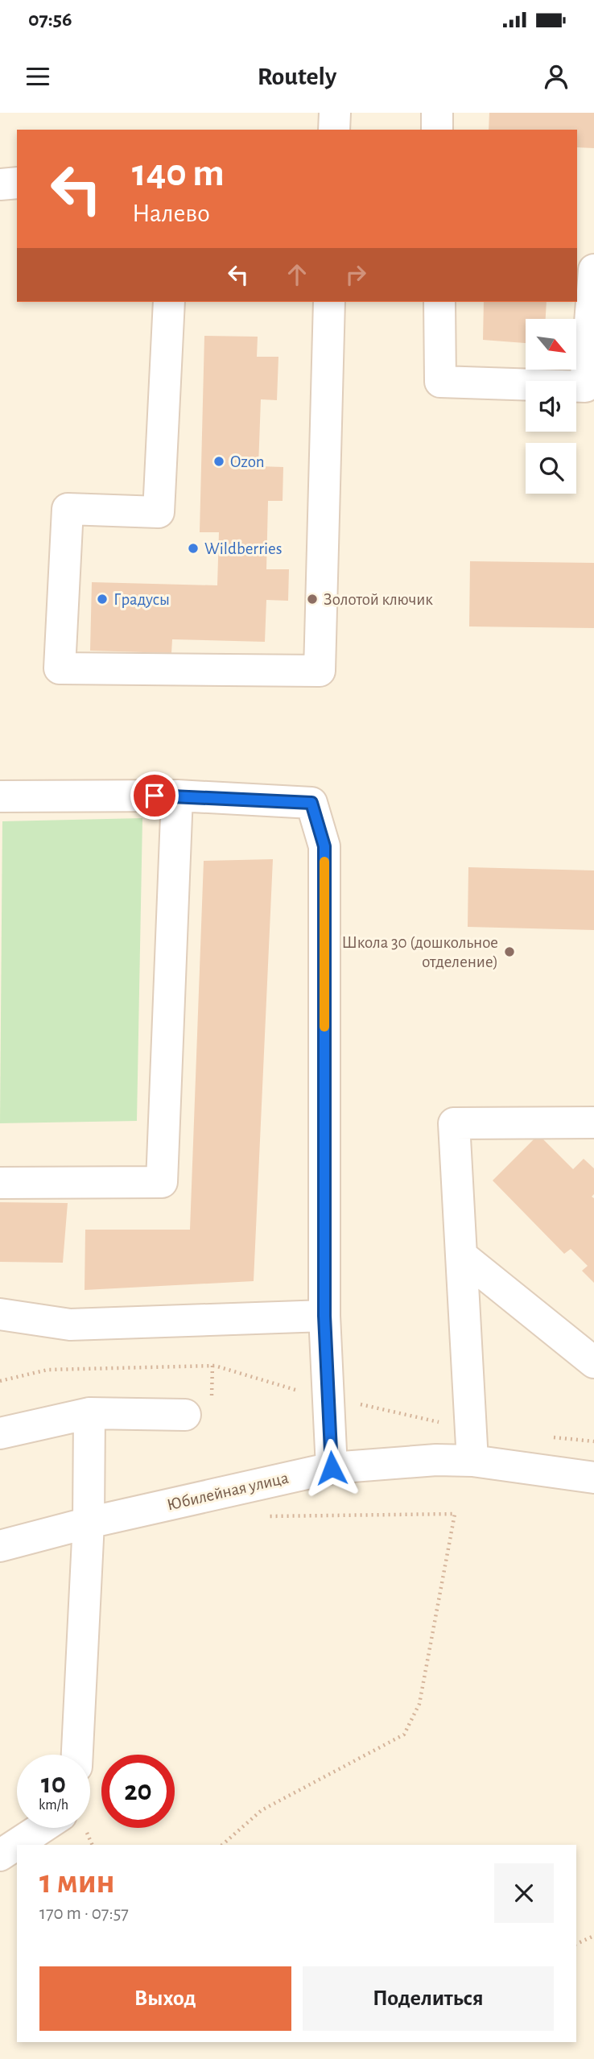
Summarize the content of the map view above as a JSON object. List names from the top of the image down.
{
  "streets": {
    "street": ["Юбилейная улица"]
  },
  "places": [
    "Ozon",
    "Wildberries",
    "Градусы",
    "Золотой ключик",
    "Школа 30 (дошкольное отделение)"
  ],
  "north": "bottom right",
  "page": {
    "status": "07:56",
    "header": "Routely",
    "turn": ["140 m", "Налево"],
    "speed": "10 km/h",
    "limit": "20",
    "heading": ["1 мин", "170 m · 07:57"],
    "buttons": ["Выход", "Поделиться"]
  }
}
